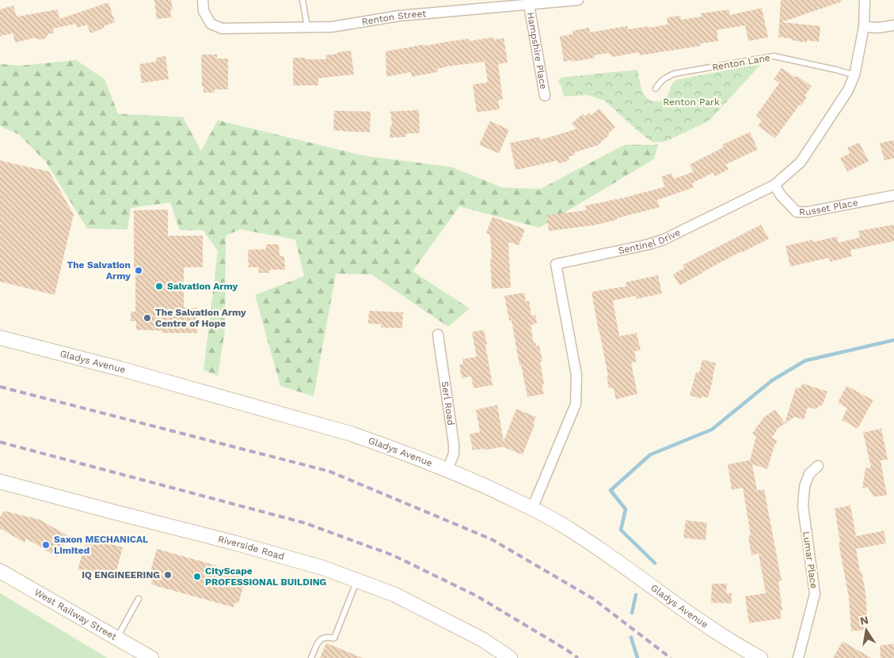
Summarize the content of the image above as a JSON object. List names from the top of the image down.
{
  "streets": {
    "street": [
      "Renton Street",
      "Hampshire Place",
      "Russet Place",
      "Sentinel Drive",
      "Gladys Avenue",
      "Serl Road",
      "Riverside Road",
      "Lumar Place",
      "West Railway Street"
    ],
    "lane": ["Renton Lane"]
  },
  "crossings": [
    ["Renton Street", "Hampshire Place"],
    ["Renton Lane", "Sentinel Drive"],
    ["Russet Place", "Sentinel Drive"],
    ["Sentinel Drive", "Gladys Avenue"],
    ["Gladys Avenue", "Serl Road"]
  ],
  "parks": ["Renton Park"],
  "places": [
    "The Salvation Army",
    "Salvation Army",
    "The Salvation Army Centre of Hope",
    "Saxon MECHANICAL Limited",
    "IQ ENGINEERING",
    "CityScape PROFESSIONAL BUILDING"
  ],
  "north": "top"
}
